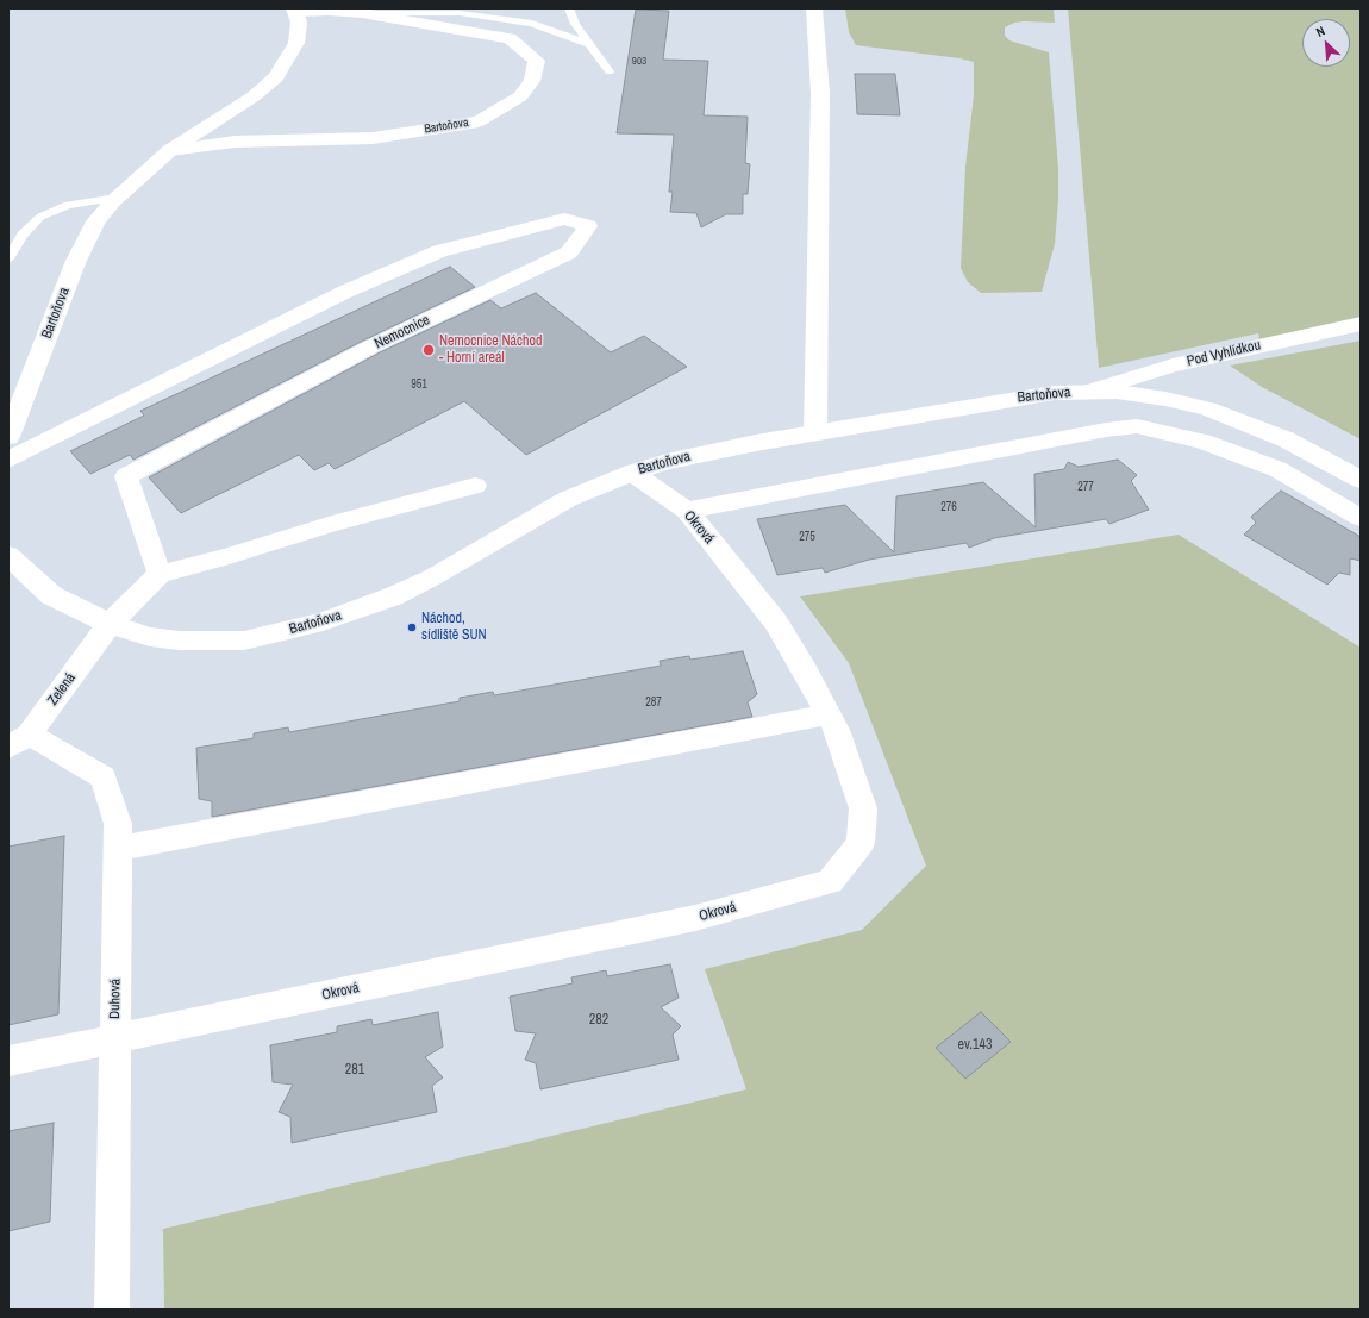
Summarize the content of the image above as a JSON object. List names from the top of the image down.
{
  "streets": {
    "street": [
      "Bartoňova",
      "Nemocnice",
      "Pod Vyhlídkou",
      "Okrová",
      "Zelená",
      "Duhová"
    ]
  },
  "crossings": [
    ["Bartoňova", "Pod Vyhlídkou"],
    ["Bartoňova", "Okrová"],
    ["Bartoňova", "Zelená"],
    ["Nemocnice", "Zelená"],
    ["Okrová", "Duhová"],
    ["Zelená", "Duhová"]
  ],
  "places": ["Nemocnice Náchod - Horní areál", "Náchod, sídliště SUN"],
  "house_numbers": [
    "903",
    "951",
    "277",
    "276",
    "275",
    "287",
    "282",
    "ev.143",
    "281"
  ],
  "north": "top left"
}
